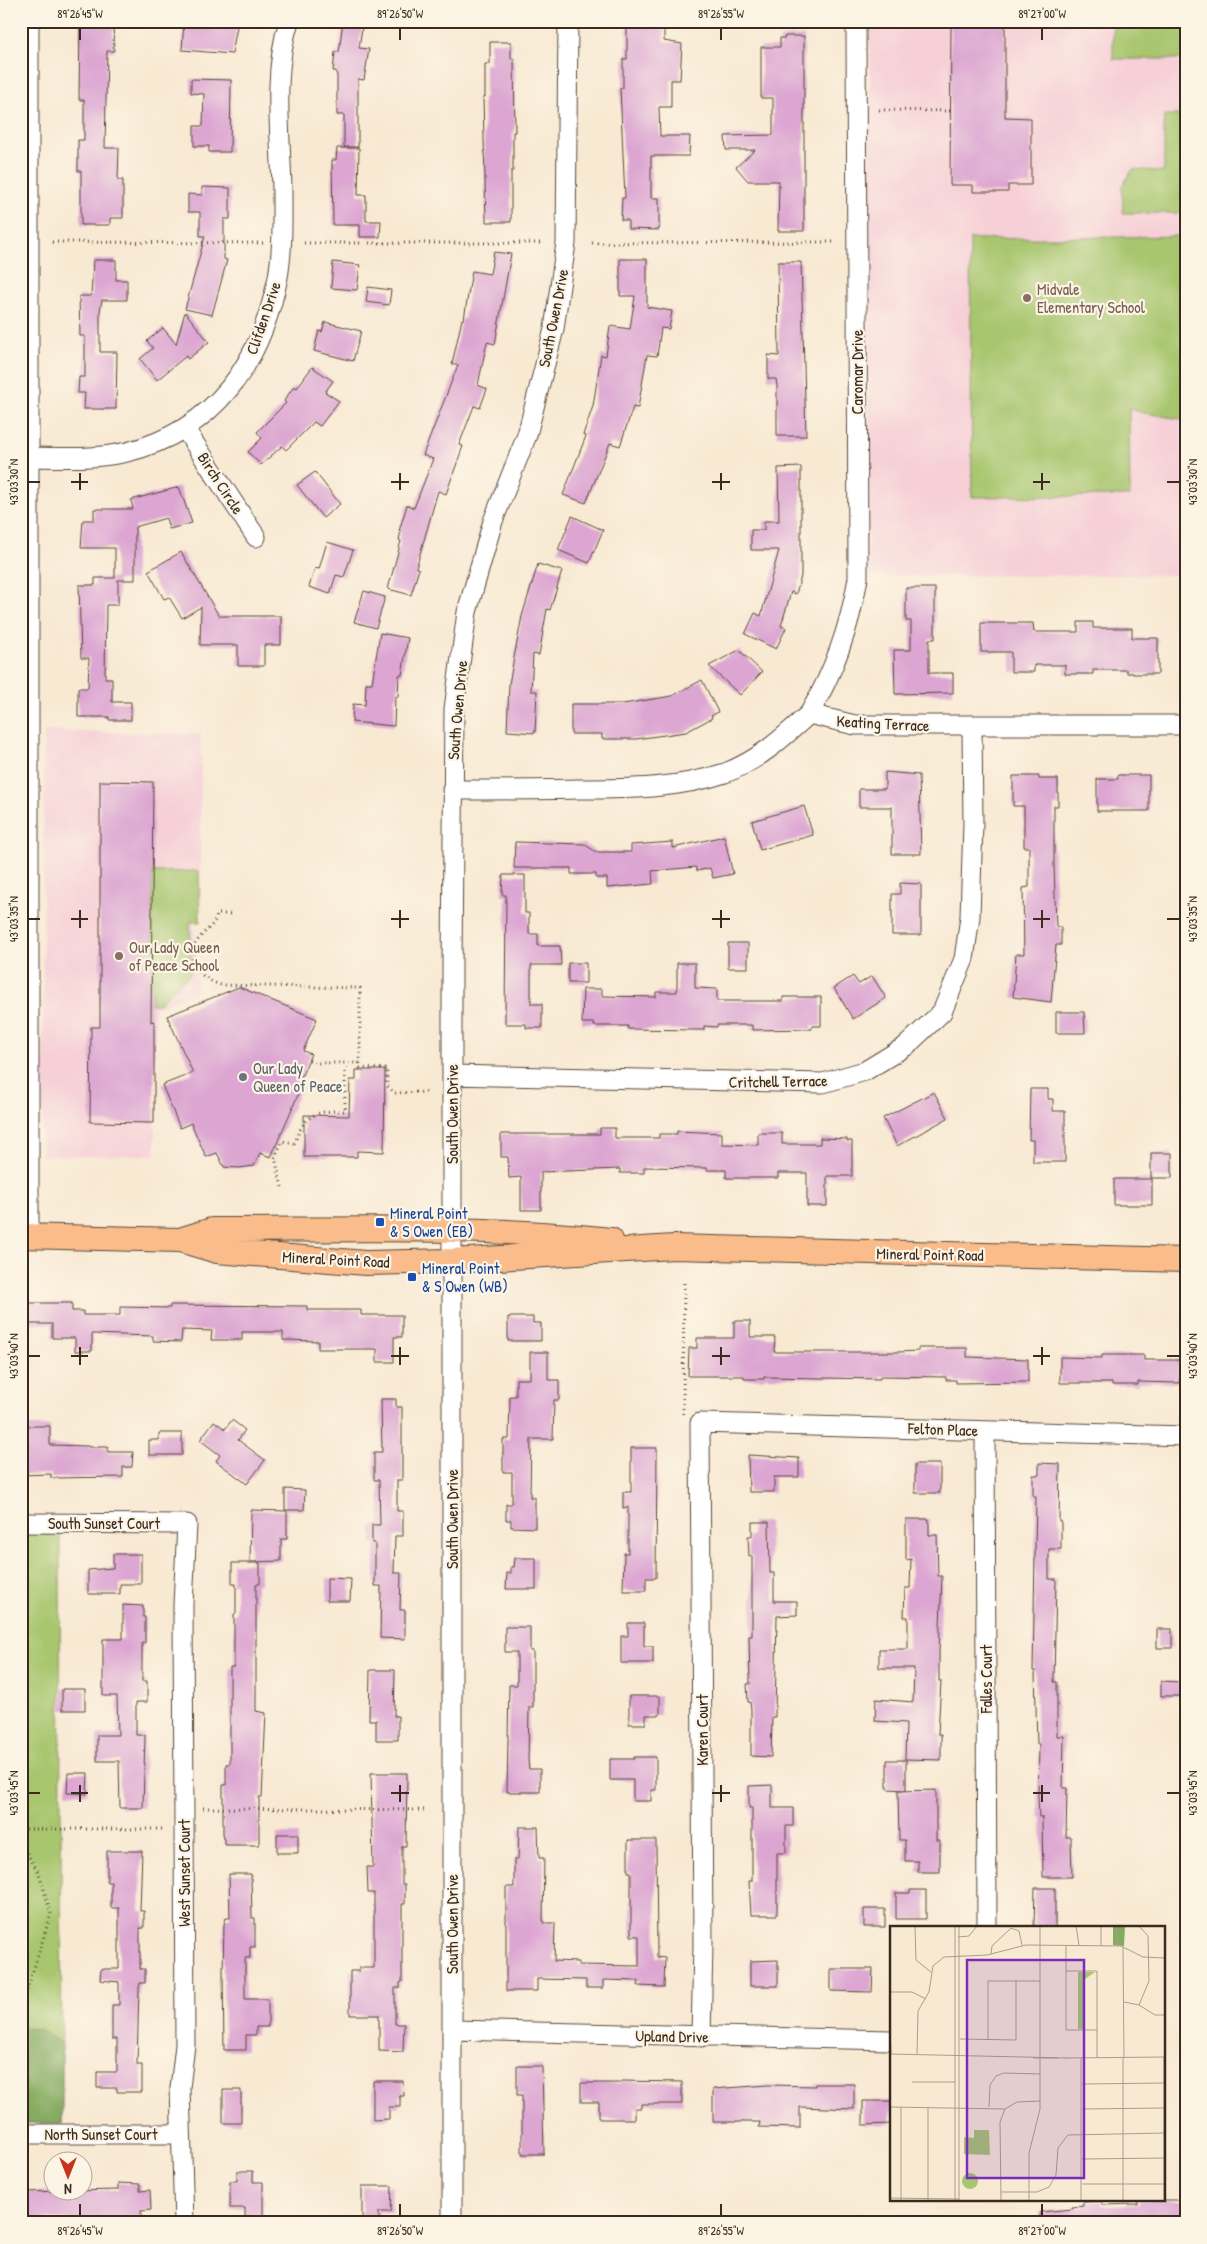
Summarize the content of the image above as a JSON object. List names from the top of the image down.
{
  "streets": {
    "main road": ["Mineral Point Road"],
    "street": [
      "Clifden Drive",
      "South Owen Drive",
      "Caromar Drive",
      "Birch Circle",
      "Keating Terrace",
      "Critchell Terrace",
      "Felton Place",
      "South Sunset Court",
      "Falles Court",
      "Karen Court",
      "West Sunset Court",
      "Upland Drive",
      "North Sunset Court"
    ]
  },
  "crossings": [
    ["Clifden Drive", "Birch Circle"],
    ["South Owen Drive", "Critchell Terrace"],
    ["South Owen Drive", "Mineral Point Road"],
    ["South Owen Drive", "Upland Drive"],
    ["Caromar Drive", "Keating Terrace"],
    ["Keating Terrace", "Critchell Terrace"],
    ["Felton Place", "Falles Court"],
    ["Felton Place", "Karen Court"],
    ["South Sunset Court", "West Sunset Court"],
    ["Karen Court", "Upland Drive"],
    ["West Sunset Court", "North Sunset Court"]
  ],
  "places": {
    "other": ["Midvale Elementary School", "Our Lady Queen of Peace School", "Our Lady Queen of Peace"],
    "transit": ["Mineral Point & S Owen (EB)", "Mineral Point & S Owen (WB)"]
  },
  "north": "bottom",
  "coordinates": [
    "89°26'45\"W",
    "89°26'50\"W",
    "89°26'55\"W",
    "89°27'00\"W",
    "43°03'30\"N",
    "43°03'35\"N",
    "43°03'40\"N",
    "43°03'45\"N"
  ]
}
